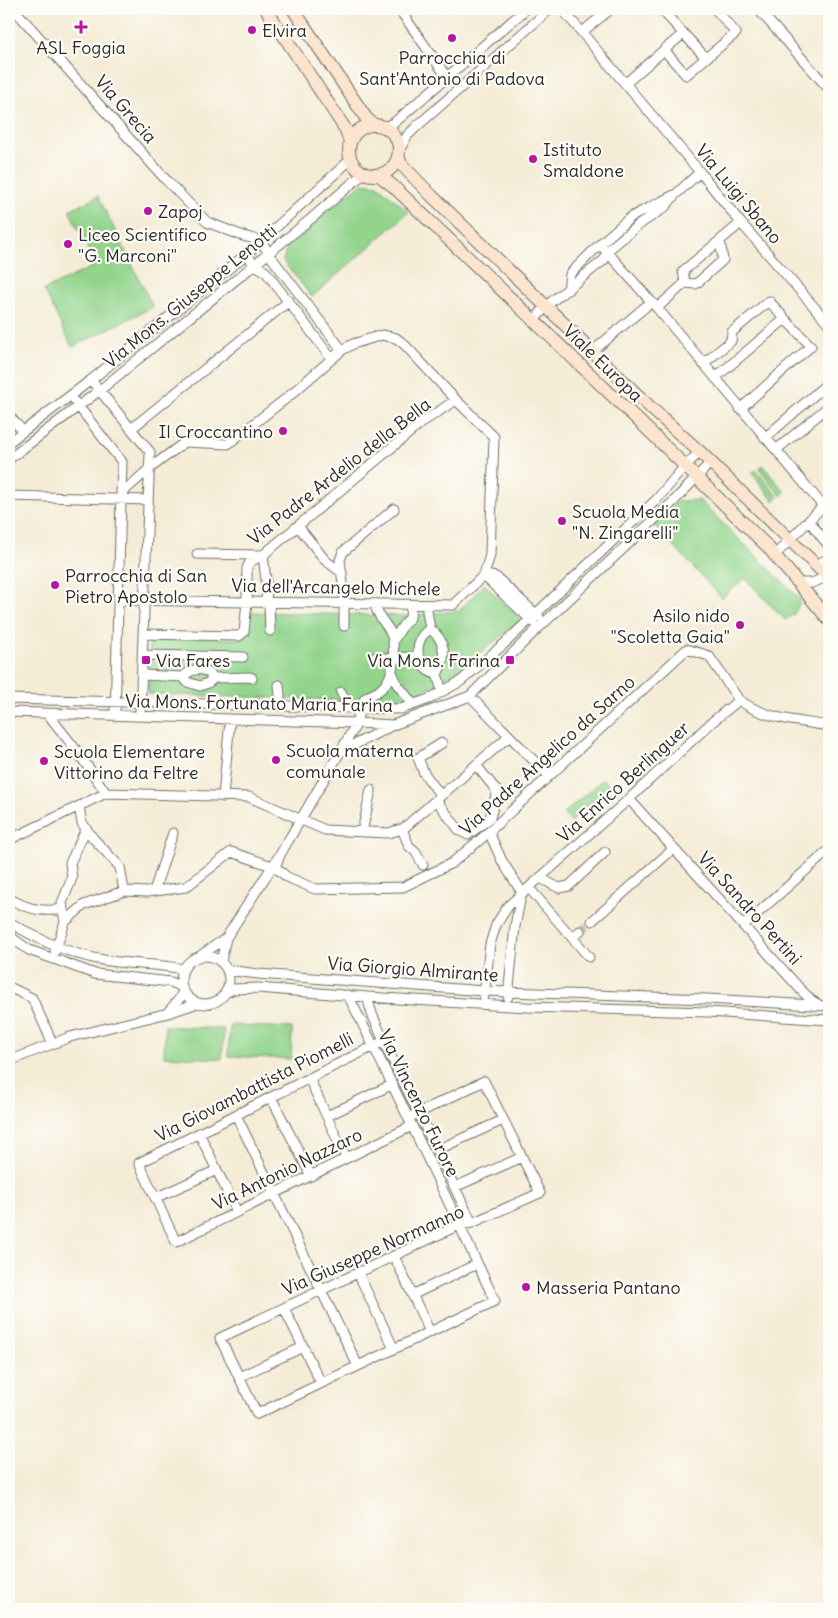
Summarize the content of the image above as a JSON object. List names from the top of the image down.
{
  "streets": {
    "street": [
      "Via Grecia",
      "Via Luigi Sbano",
      "Via Mons. Giuseppe Lenotti",
      "Viale Europa",
      "Via Padre Ardelio della Bella",
      "Via dell'Arcangelo Michele",
      "Via Mons. Fortunato Maria Farina",
      "Via Padre Angelico da Sarno",
      "Via Enrico Berlinguer",
      "Via Sandro Pertini",
      "Via Giorgio Almirante",
      "Via Giovambattista Piomelli",
      "Via Vincenzo Furore",
      "Via Antonio Nazzaro",
      "Via Giuseppe Normanno"
    ]
  },
  "crossings": [
    ["Via Mons. Giuseppe Lenotti", "Viale Europa"],
    ["Viale Europa", "Via Mons. Fortunato Maria Farina"],
    ["Via Padre Ardelio della Bella", "Via dell'Arcangelo Michele"],
    ["Via Padre Angelico da Sarno", "Via Enrico Berlinguer"],
    ["Via Enrico Berlinguer", "Via Sandro Pertini"],
    ["Via Enrico Berlinguer", "Via Giorgio Almirante"],
    ["Via Giorgio Almirante", "Via Vincenzo Furore"],
    ["Via Giovambattista Piomelli", "Via Vincenzo Furore"],
    ["Via Giovambattista Piomelli", "Via Antonio Nazzaro"],
    ["Via Vincenzo Furore", "Via Antonio Nazzaro"],
    ["Via Vincenzo Furore", "Via Giuseppe Normanno"]
  ],
  "places": {
    "health": ["ASL Foggia"],
    "other": [
      "Elvira",
      "Parrocchia di Sant'Antonio di Padova",
      "Istituto Smaldone",
      "Zapoj",
      "Liceo Scientifico \"G. Marconi\"",
      "Il Croccantino",
      "Scuola Media \"N. Zingarelli\"",
      "Parrocchia di San Pietro Apostolo",
      "Asilo nido \"Scoletta Gaia\"",
      "Scuola materna comunale",
      "Scuola Elementare Vittorino da Feltre",
      "Masseria Pantano"
    ],
    "transit": ["Via Fares", "Via Mons. Farina"]
  }
}
